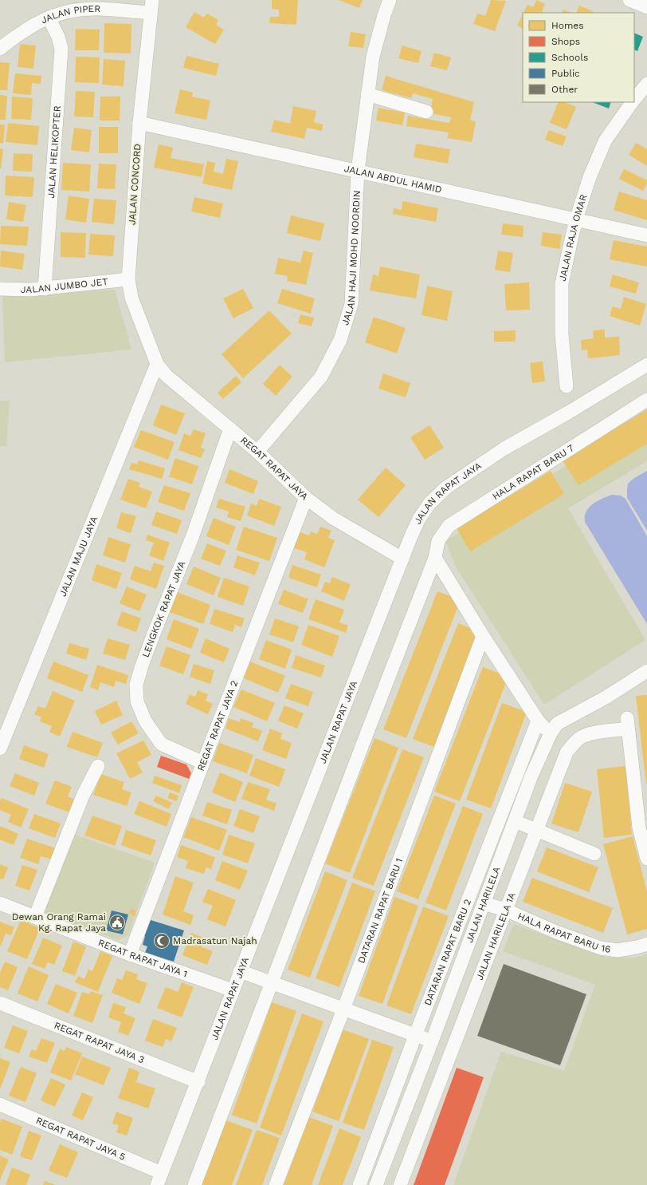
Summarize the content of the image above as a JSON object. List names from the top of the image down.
{
  "streets": {
    "street": [
      "JALAN PIPER",
      "JALAN HELIKOPTER",
      "JALAN ABDUL HAMID",
      "JALAN CONCORD",
      "JALAN RAJA OMAR",
      "JALAN HAJI MOHD NOORDIN",
      "JALAN JUMBO JET",
      "REGAT RAPAT JAYA",
      "HALA RAPAT BARU 7",
      "JALAN RAPAT JAYA",
      "JALAN MAJU JAYA",
      "LENGKOK RAPAT JAYA",
      "REGAT RAPAT JAYA 2",
      "JALAN HARILELA",
      "DATARAN RAPAT BARU 1",
      "HALA RAPAT BARU 16",
      "JALAN HARILELA 1A",
      "DATARAN RAPAT BARU 2",
      "REGAT RAPAT JAYA 1",
      "REGAT RAPAT JAYA 3",
      "REGAT RAPAT JAYA 5"
    ]
  },
  "crossings": [
    ["JALAN PIPER", "JALAN HELIKOPTER"],
    ["JALAN PIPER", "JALAN CONCORD"],
    ["JALAN HELIKOPTER", "JALAN JUMBO JET"],
    ["JALAN ABDUL HAMID", "JALAN CONCORD"],
    ["JALAN ABDUL HAMID", "JALAN RAJA OMAR"],
    ["JALAN ABDUL HAMID", "JALAN HAJI MOHD NOORDIN"],
    ["JALAN CONCORD", "JALAN JUMBO JET"],
    ["JALAN CONCORD", "REGAT RAPAT JAYA"],
    ["JALAN CONCORD", "JALAN MAJU JAYA"],
    ["JALAN HAJI MOHD NOORDIN", "REGAT RAPAT JAYA"],
    ["REGAT RAPAT JAYA", "JALAN RAPAT JAYA"],
    ["REGAT RAPAT JAYA", "JALAN MAJU JAYA"],
    ["REGAT RAPAT JAYA", "LENGKOK RAPAT JAYA"],
    ["REGAT RAPAT JAYA", "REGAT RAPAT JAYA 2"],
    ["JALAN RAPAT JAYA", "REGAT RAPAT JAYA 1"],
    ["JALAN RAPAT JAYA", "REGAT RAPAT JAYA 3"],
    ["JALAN RAPAT JAYA", "REGAT RAPAT JAYA 5"],
    ["LENGKOK RAPAT JAYA", "REGAT RAPAT JAYA 2"],
    ["REGAT RAPAT JAYA 2", "REGAT RAPAT JAYA 1"],
    ["JALAN HARILELA", "HALA RAPAT BARU 16"],
    ["HALA RAPAT BARU 16", "JALAN HARILELA 1A"]
  ],
  "places": {
    "public building": ["Dewan Orang Ramai Kg. Rapat Jaya"],
    "mosque": ["Madrasatun Najah"]
  },
  "legend": [
    "Homes",
    "Shops",
    "Schools",
    "Public",
    "Other"
  ]
}
